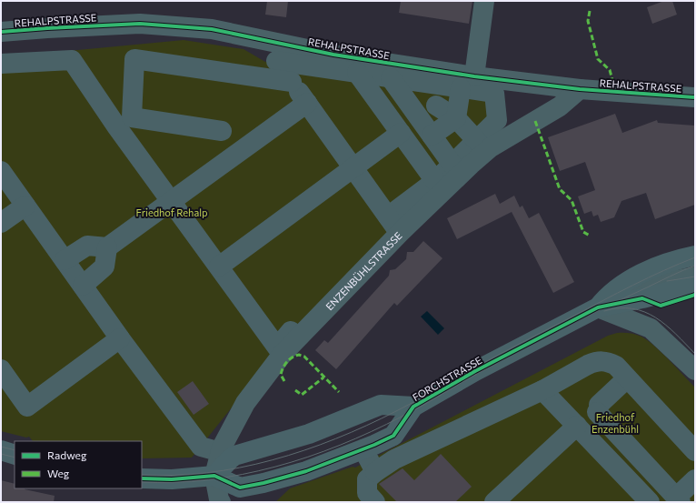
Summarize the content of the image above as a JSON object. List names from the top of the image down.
{
  "streets": {
    "main road": ["FORCHSTRASSE"],
    "street": ["REHALPSTRASSE", "ENZENBÜHLSTRASSE"]
  },
  "crossings": [
    ["REHALPSTRASSE", "ENZENBÜHLSTRASSE"],
    ["ENZENBÜHLSTRASSE", "FORCHSTRASSE"]
  ],
  "parks": ["Friedhof Rehalp", "Friedhof Enzenbühl"],
  "legend": ["Radweg", "Weg"]
}
